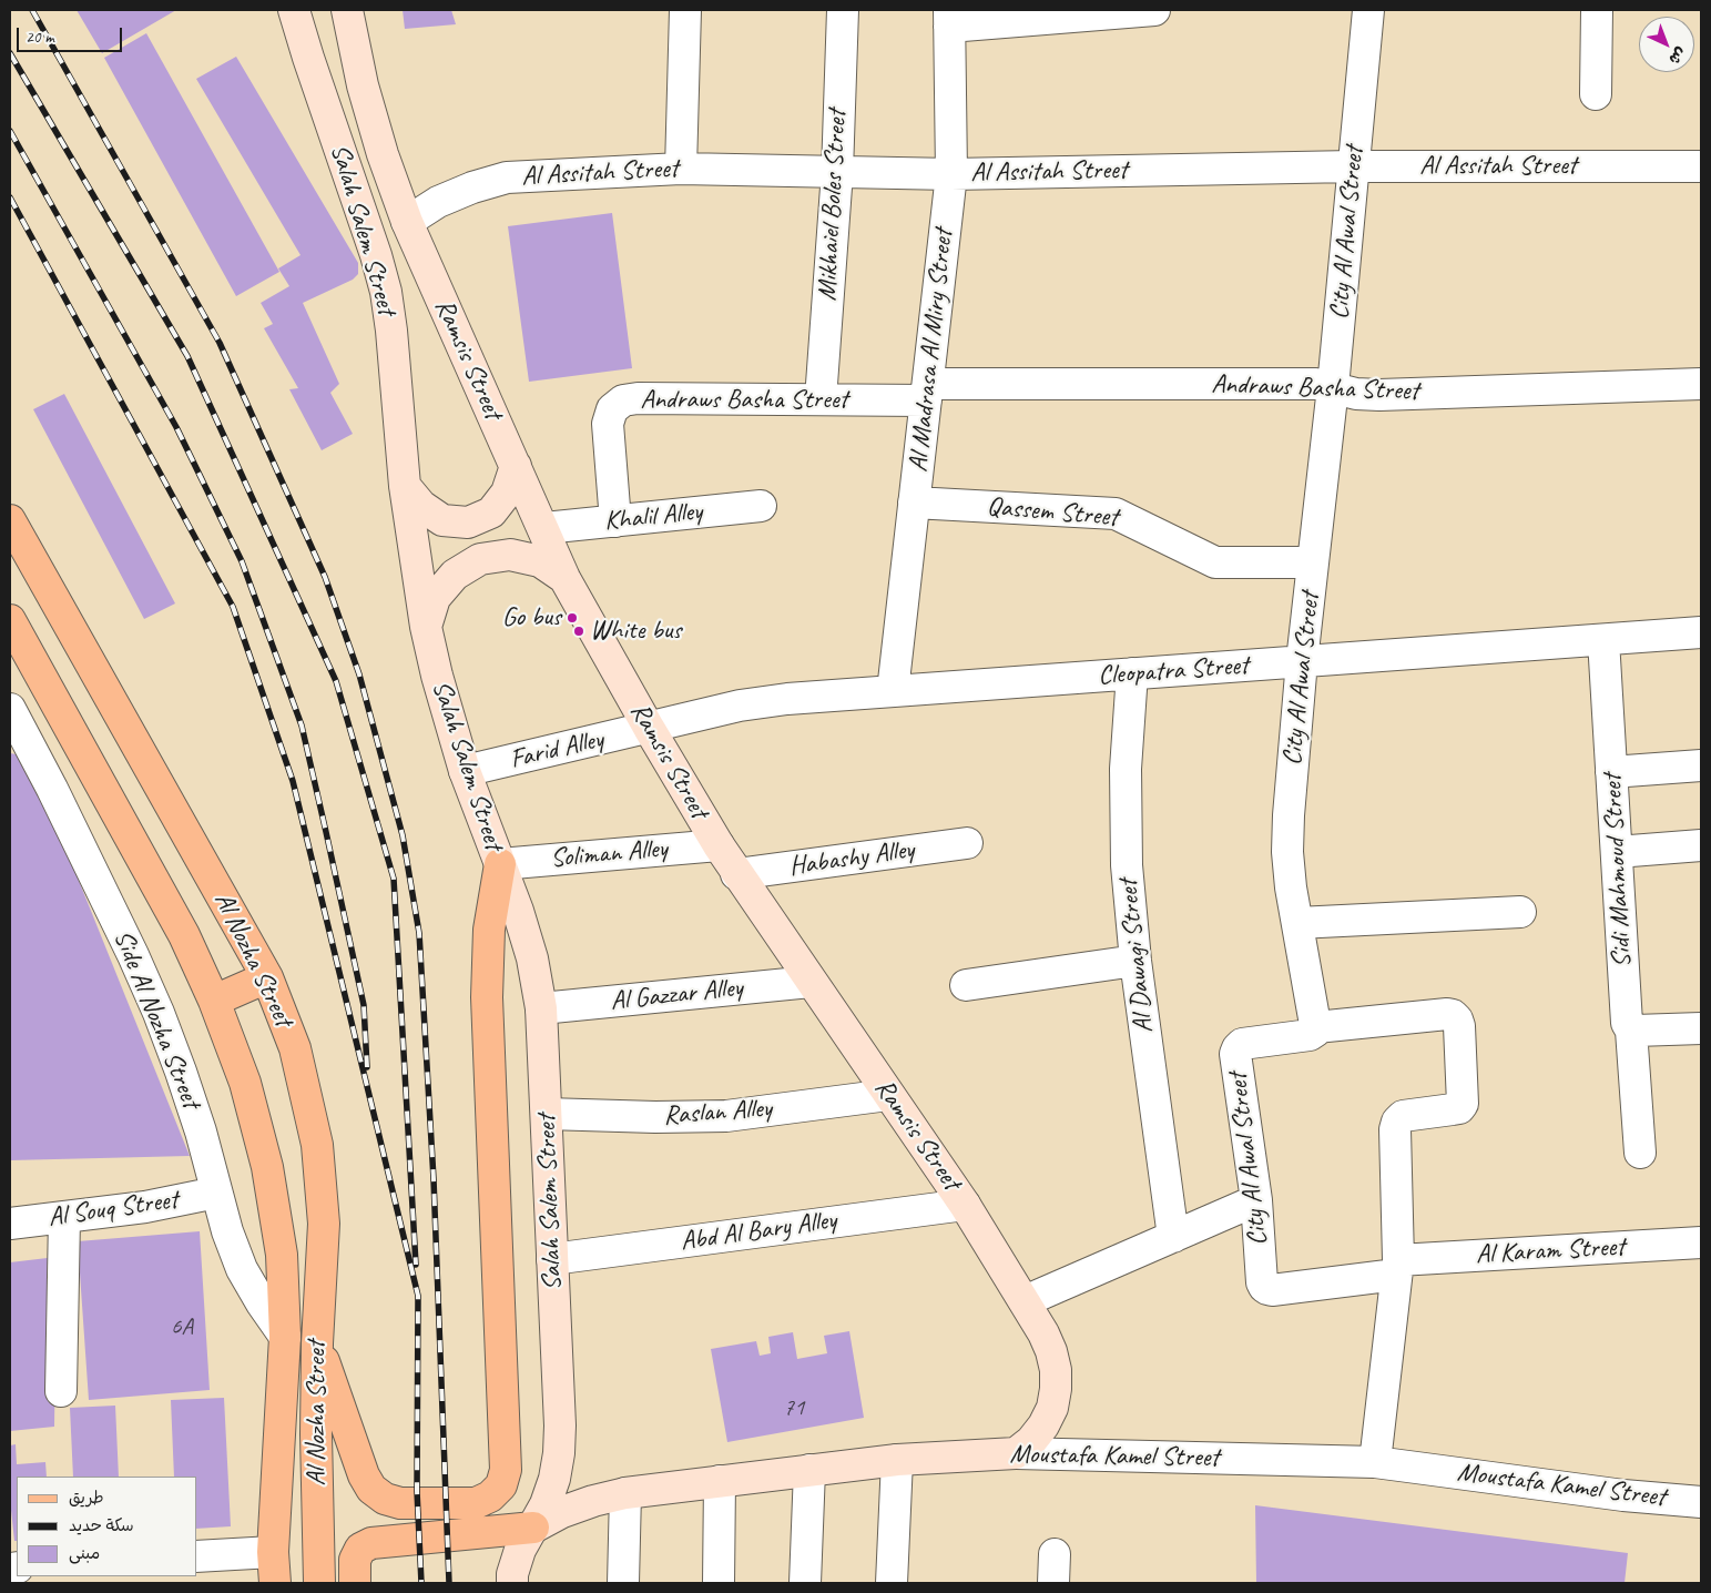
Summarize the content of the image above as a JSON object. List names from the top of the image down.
{
  "streets": {
    "main road": [
      "Salah Salem Street",
      "Ramsis Street",
      "Al Nozha Street",
      "Moustafa Kamel Street"
    ],
    "street": [
      "Al Assitah Street",
      "Mikhaiel Boles Street",
      "City Al Awal Street",
      "Al Madrasa Al Miry Street",
      "Andraws Basha Street",
      "Qassem Street",
      "Khalil Alley",
      "Cleopatra Street",
      "Farid Alley",
      "Soliman Alley",
      "Habashy Alley",
      "Sidi Mahmoud Street",
      "Al Dawagi Street",
      "Al Gazzar Alley",
      "Side Al Nozha Street",
      "Raslan Alley",
      "Al Souq Street",
      "Abd Al Bary Alley",
      "Al Karam Street"
    ]
  },
  "crossings": [
    ["Al Assitah Street", "Mikhaiel Boles Street"],
    ["Al Assitah Street", "City Al Awal Street"],
    ["Al Assitah Street", "Al Madrasa Al Miry Street"],
    ["Al Assitah Street", "Ramsis Street"],
    ["Mikhaiel Boles Street", "Andraws Basha Street"],
    ["Salah Salem Street", "Farid Alley"],
    ["Salah Salem Street", "Soliman Alley"],
    ["Salah Salem Street", "Al Gazzar Alley"],
    ["Salah Salem Street", "Raslan Alley"],
    ["Salah Salem Street", "Abd Al Bary Alley"],
    ["Salah Salem Street", "Moustafa Kamel Street"],
    ["City Al Awal Street", "Andraws Basha Street"],
    ["City Al Awal Street", "Qassem Street"],
    ["City Al Awal Street", "Cleopatra Street"],
    ["City Al Awal Street", "Al Karam Street"],
    ["Al Madrasa Al Miry Street", "Andraws Basha Street"],
    ["Al Madrasa Al Miry Street", "Qassem Street"],
    ["Al Madrasa Al Miry Street", "Cleopatra Street"],
    ["Ramsis Street", "Khalil Alley"],
    ["Ramsis Street", "Cleopatra Street"],
    ["Ramsis Street", "Farid Alley"],
    ["Ramsis Street", "Soliman Alley"],
    ["Ramsis Street", "Habashy Alley"],
    ["Ramsis Street", "Al Gazzar Alley"],
    ["Ramsis Street", "Raslan Alley"],
    ["Ramsis Street", "Abd Al Bary Alley"],
    ["Ramsis Street", "Moustafa Kamel Street"],
    ["Andraws Basha Street", "Khalil Alley"],
    ["Cleopatra Street", "Farid Alley"],
    ["Cleopatra Street", "Sidi Mahmoud Street"],
    ["Cleopatra Street", "Al Dawagi Street"],
    ["Al Nozha Street", "Side Al Nozha Street"],
    ["Side Al Nozha Street", "Al Souq Street"]
  ],
  "places": ["Go bus", "White bus"],
  "house_numbers": ["6A", "71"],
  "legend": ["طريق", "سكة حديد", "مبنى"],
  "scale_bar": "20 m",
  "north": "bottom right"
}
